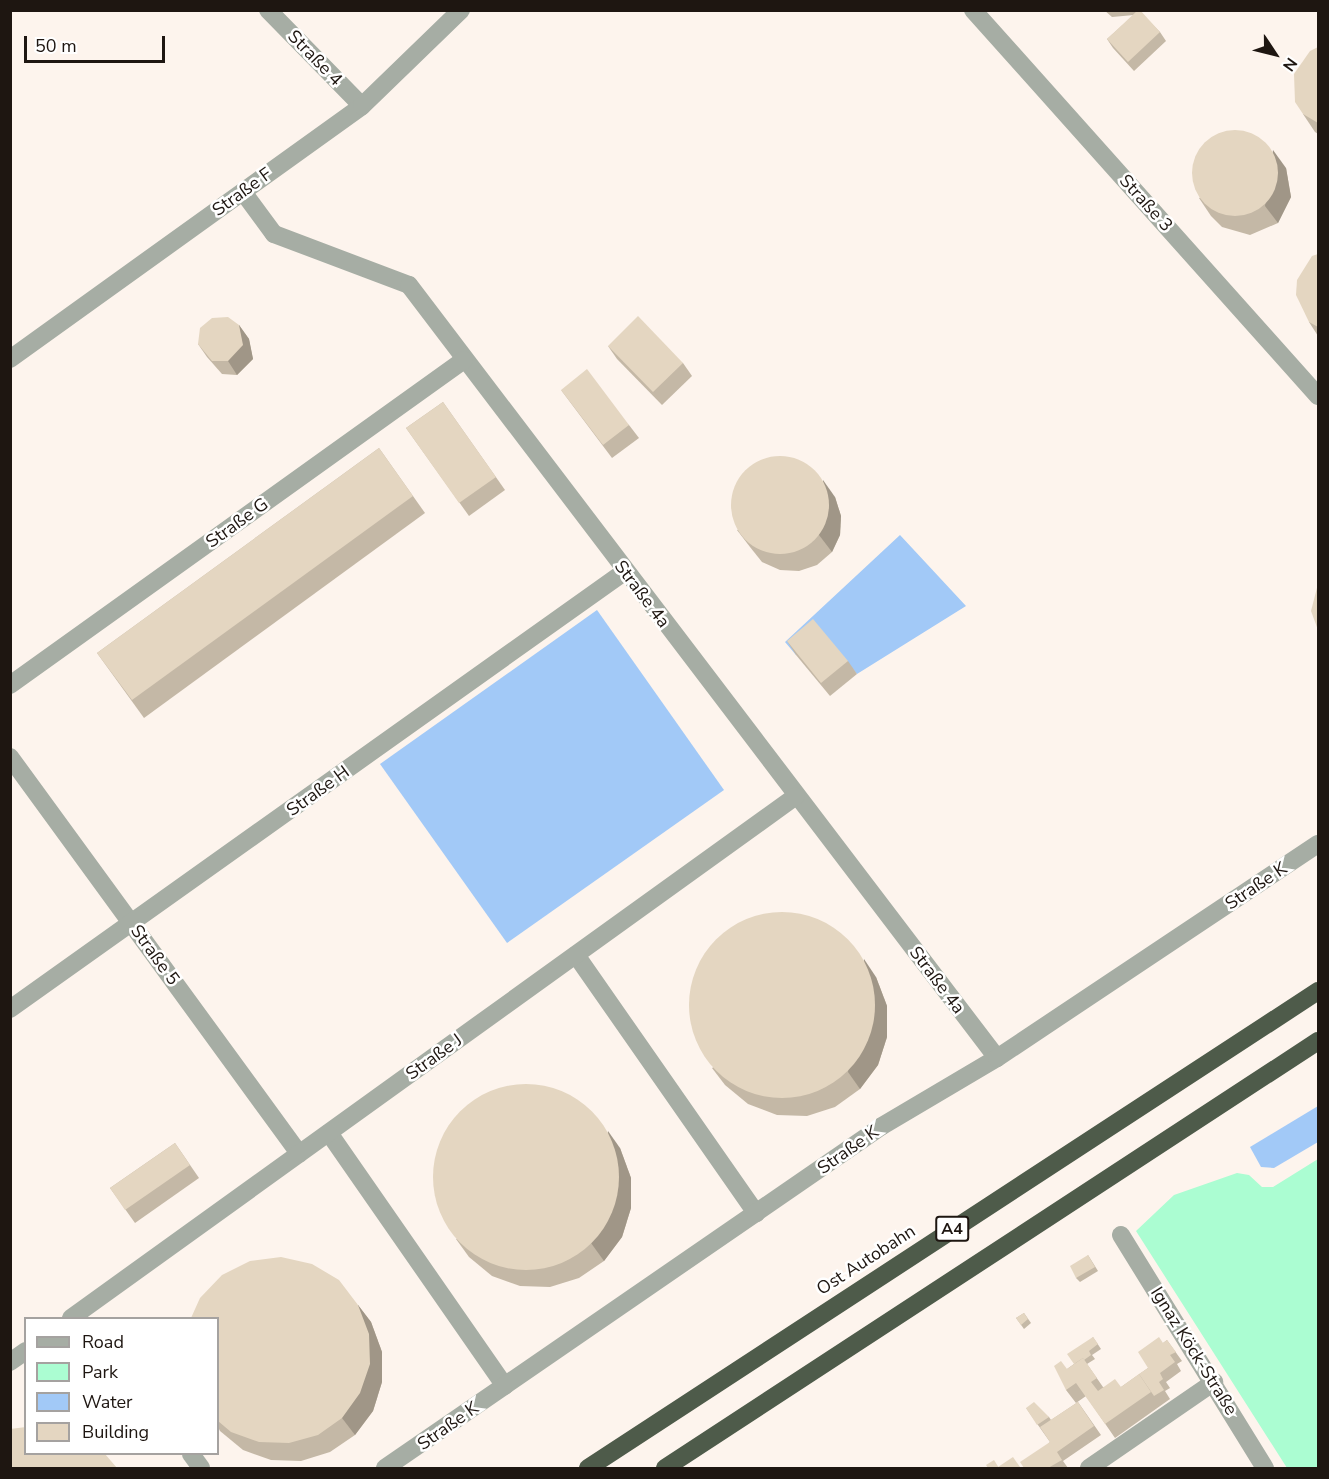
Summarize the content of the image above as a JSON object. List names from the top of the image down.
{
  "streets": {
    "highway": ["A4", "Ost Autobahn"],
    "street": [
      "Straße 4",
      "Straße F",
      "Straße 3",
      "Straße G",
      "Straße 4a",
      "Straße H",
      "Straße K",
      "Straße 5",
      "Straße J",
      "Ignaz Köck-Straße"
    ]
  },
  "crossings": [
    ["Straße 4", "Straße F"],
    ["Straße F", "Straße 4a"],
    ["Straße G", "Straße 4a"],
    ["Straße 4a", "Straße H"],
    ["Straße 4a", "Straße K"],
    ["Straße 4a", "Straße J"],
    ["Straße H", "Straße 5"],
    ["Straße 5", "Straße J"]
  ],
  "legend": [
    "Road",
    "Park",
    "Water",
    "Building"
  ],
  "scale_bar": "50 m",
  "north": "bottom right"
}
